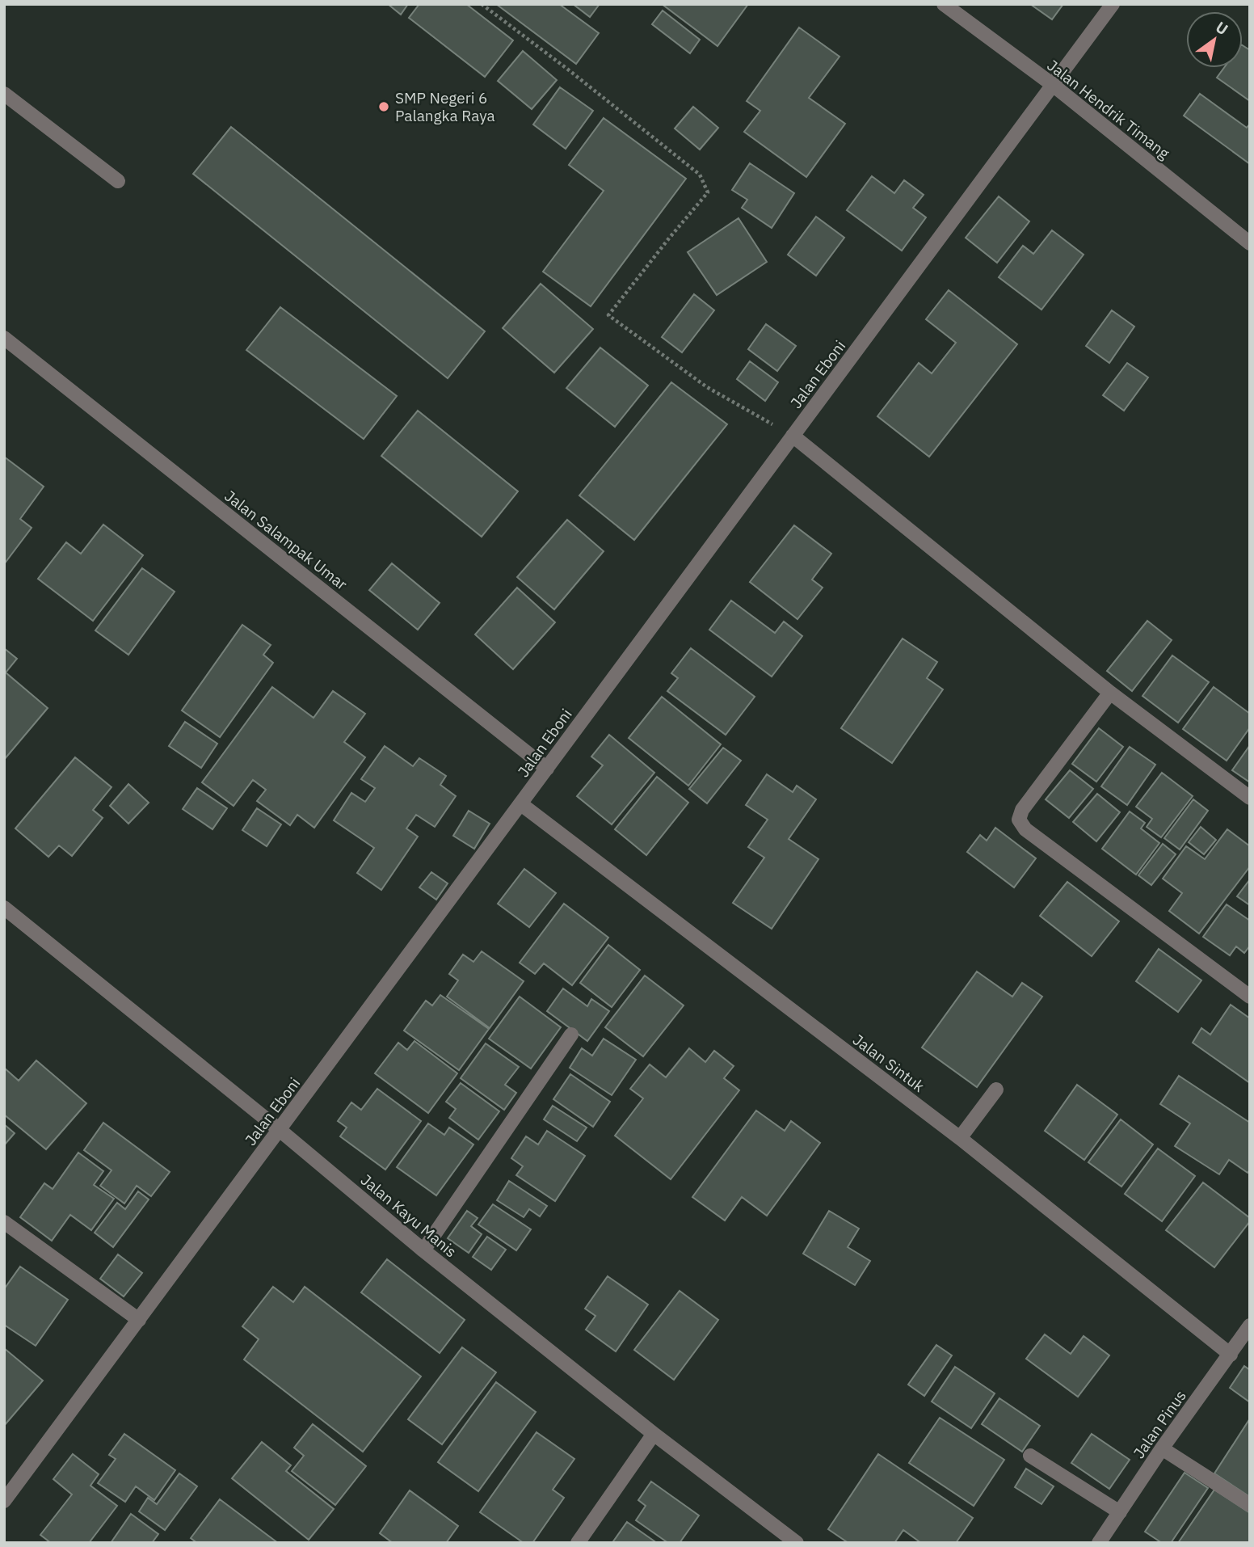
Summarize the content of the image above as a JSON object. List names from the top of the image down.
{
  "streets": {
    "street": [
      "Jalan Hendrik Timang",
      "Jalan Eboni",
      "Jalan Salampak Umar",
      "Jalan Sintuk",
      "Jalan Kayu Manis",
      "Jalan Pinus"
    ]
  },
  "crossings": [
    ["Jalan Hendrik Timang", "Jalan Eboni"],
    ["Jalan Eboni", "Jalan Salampak Umar"],
    ["Jalan Eboni", "Jalan Sintuk"],
    ["Jalan Eboni", "Jalan Kayu Manis"],
    ["Jalan Sintuk", "Jalan Pinus"]
  ],
  "places": ["SMP Negeri 6 Palangka Raya"],
  "north": "top right"
}
